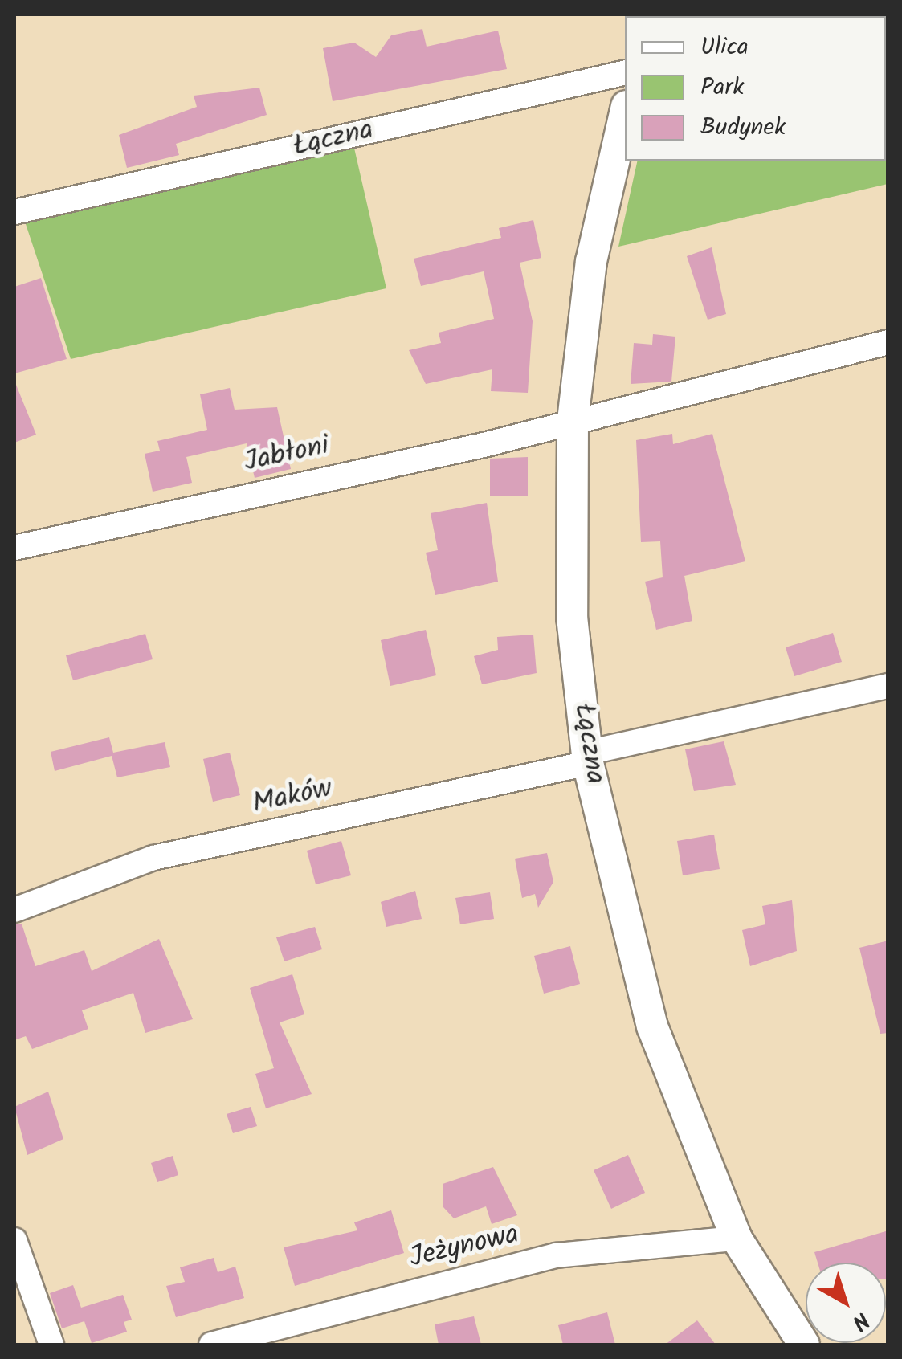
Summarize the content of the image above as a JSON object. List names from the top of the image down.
{
  "streets": {
    "street": [
      "Łączna",
      "Jabłoni",
      "Maków",
      "Jeżynowa"
    ]
  },
  "crossings": [
    ["Łączna", "Jabłoni"],
    ["Łączna", "Maków"],
    ["Łączna", "Jeżynowa"]
  ],
  "legend": ["Ulica", "Park", "Budynek"],
  "north": "bottom right"
}
